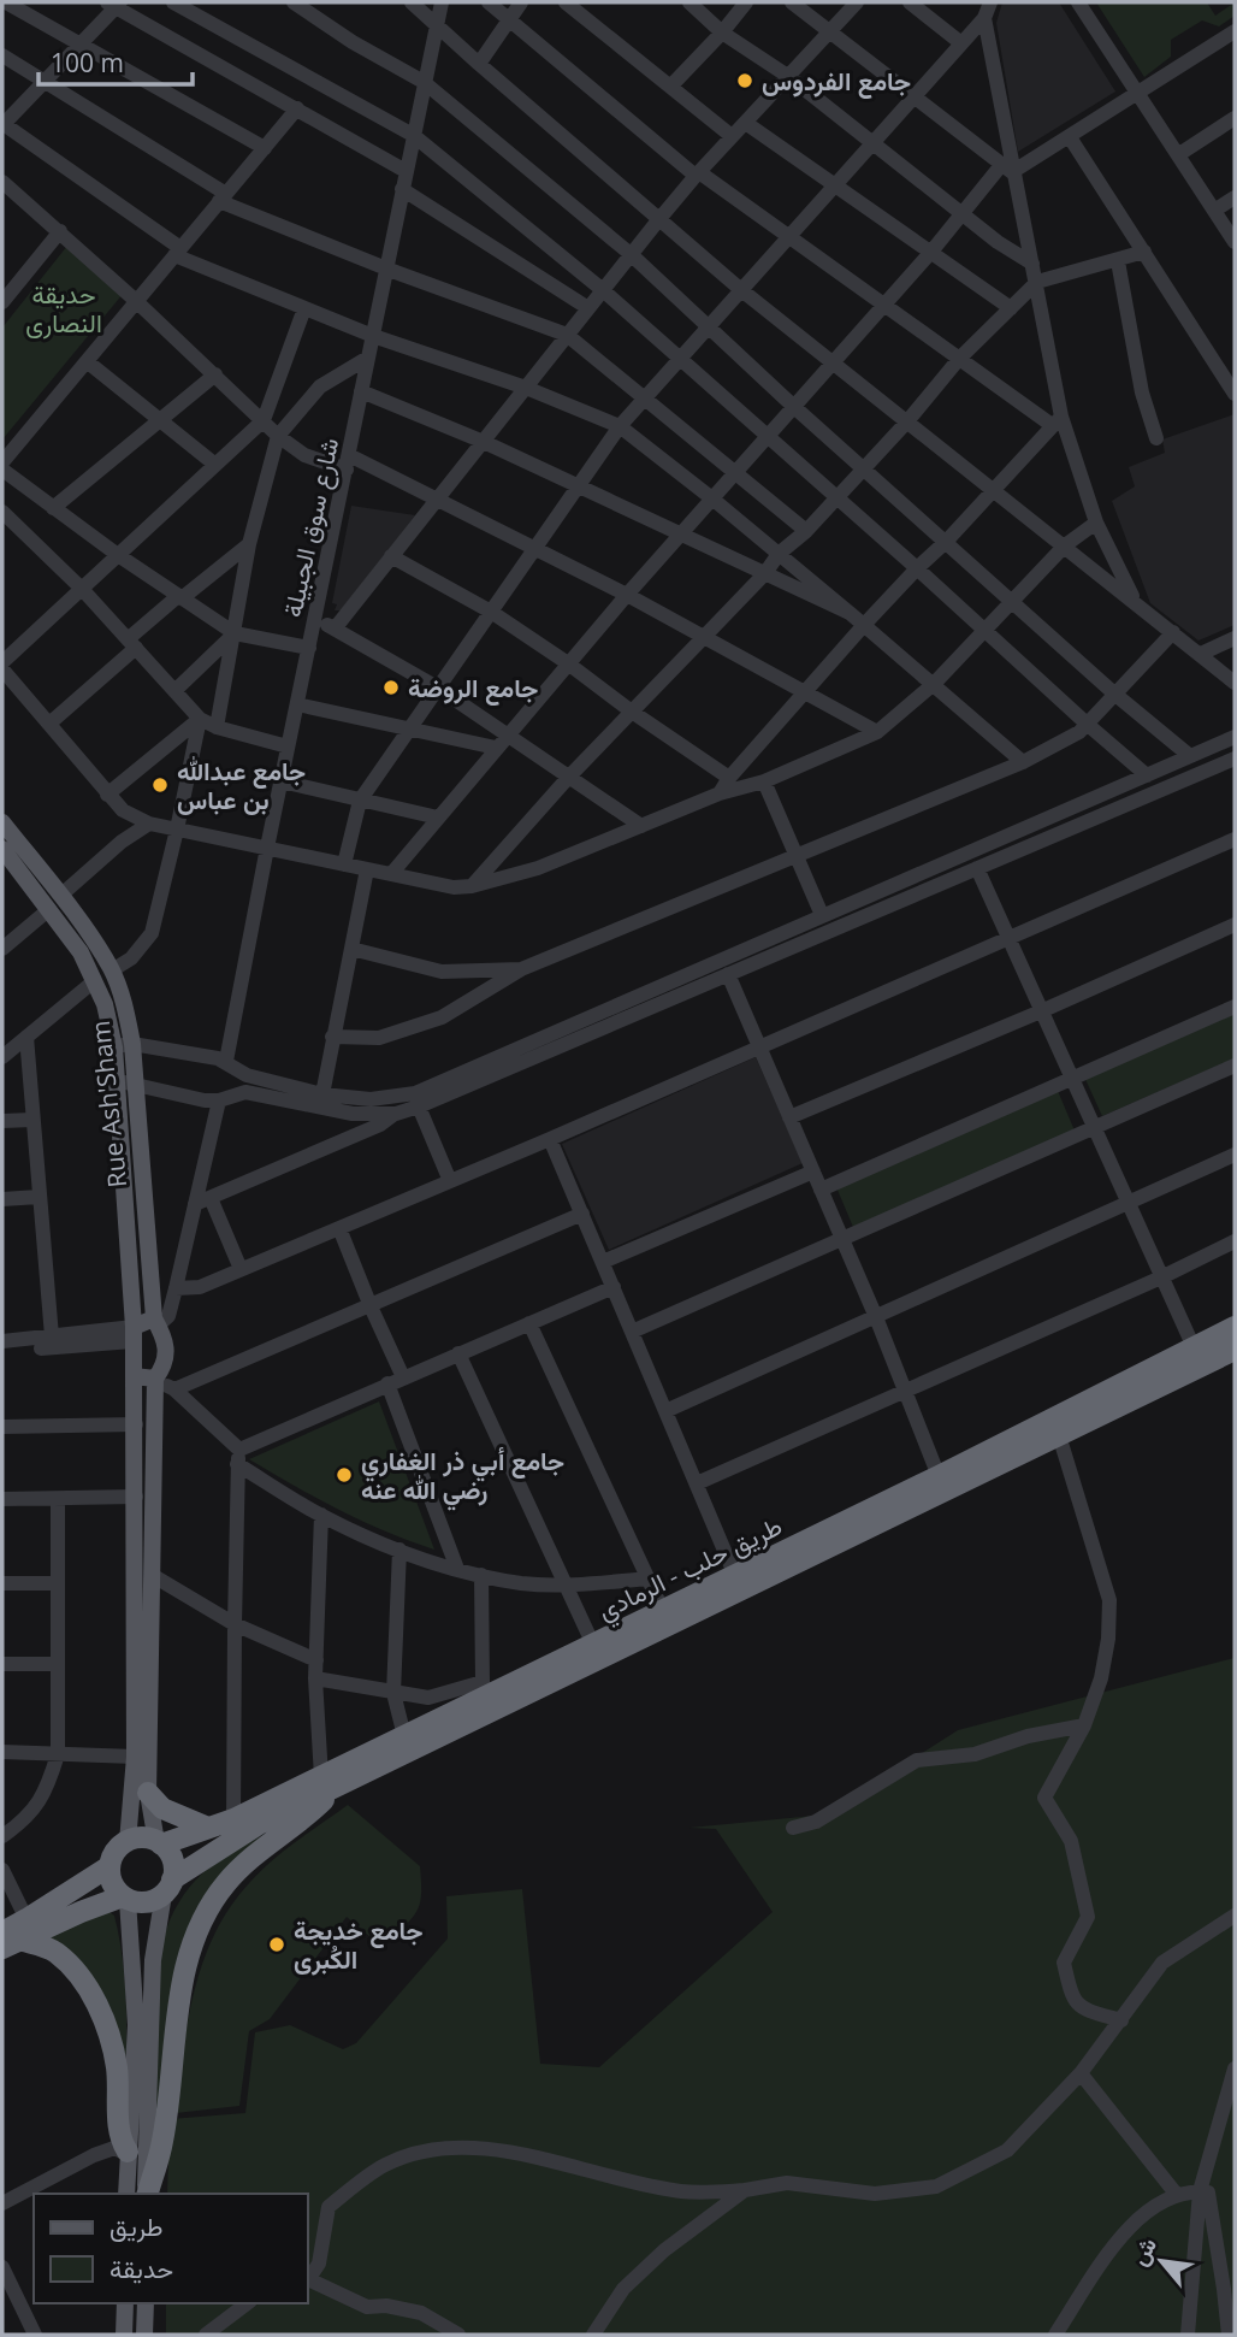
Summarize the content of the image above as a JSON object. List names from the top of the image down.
{
  "streets": {
    "highway": ["طريق حلب - الرمادي"],
    "main road": ["Rue Ash'Sham"],
    "street": ["شارع سوق الجبيلة"]
  },
  "crossings": [
    ["شارع سوق الجبيلة", "Rue Ash'Sham"]
  ],
  "parks": ["حديقة النصارى"],
  "places": [
    "جامع الفردوس",
    "جامع الروضة",
    "جامع عبدالله بن عباس",
    "جامع أبي ذر الغفاري رضي الله عنه",
    "جامع خديجة الكُبرى"
  ],
  "legend": ["طريق", "حديقة"],
  "scale_bar": "100 m",
  "north": "top left"
}
